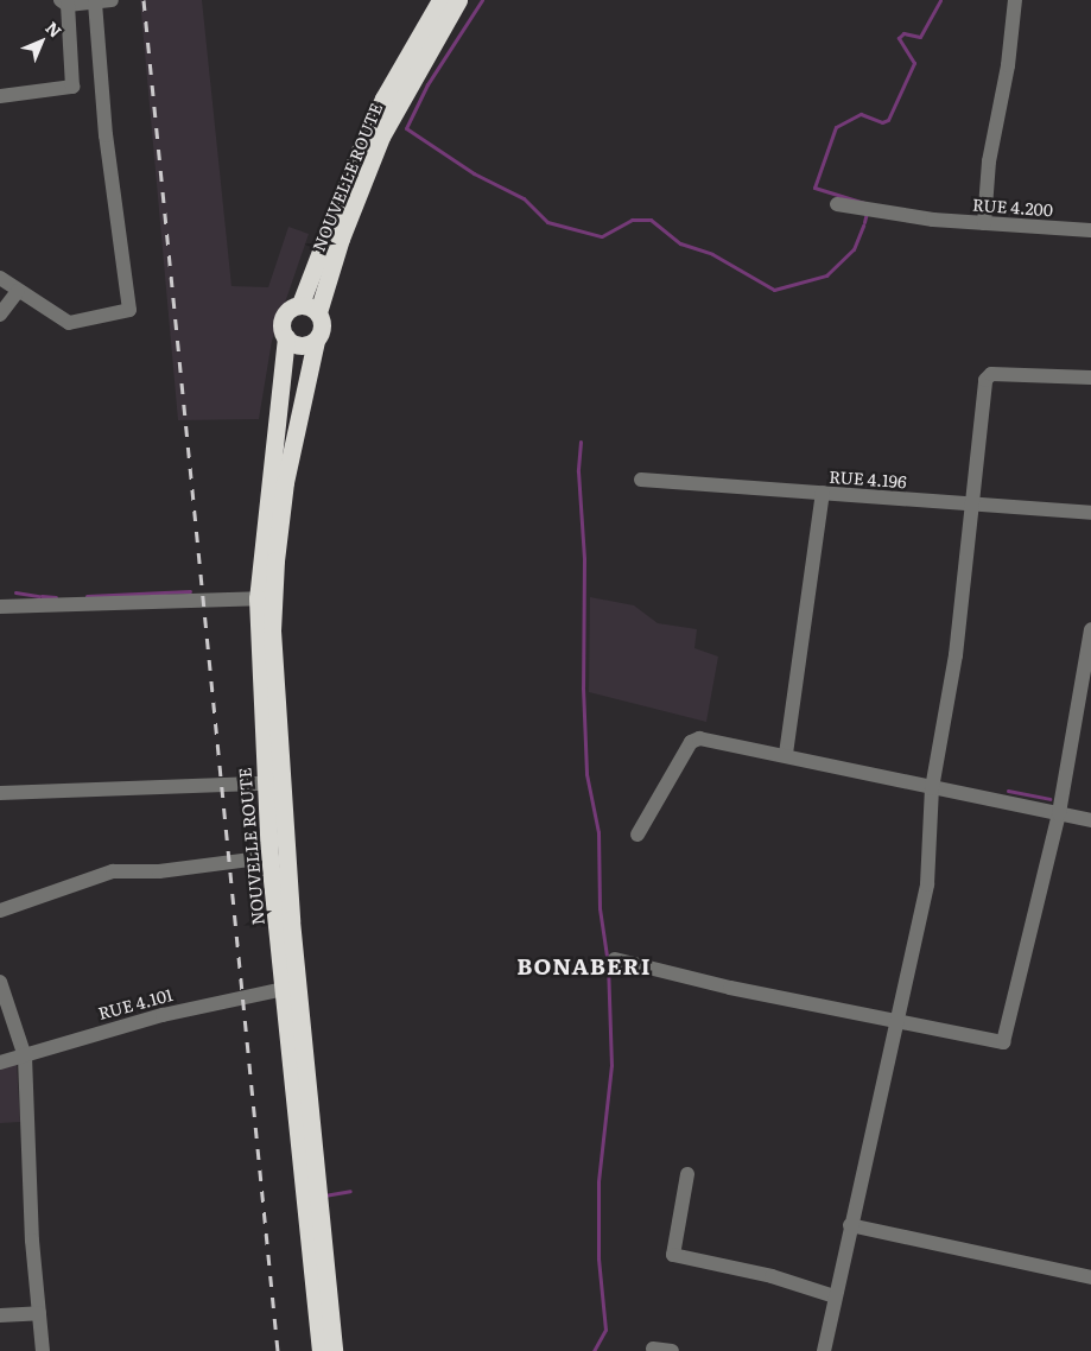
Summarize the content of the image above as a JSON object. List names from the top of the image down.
{
  "streets": {
    "highway": ["NOUVELLE ROUTE"],
    "street": ["RUE 4.200", "RUE 4.196", "RUE 4.101"]
  },
  "crossings": [
    ["NOUVELLE ROUTE", "RUE 4.101"]
  ],
  "districts": ["BONABERI"],
  "north": "top right"
}
